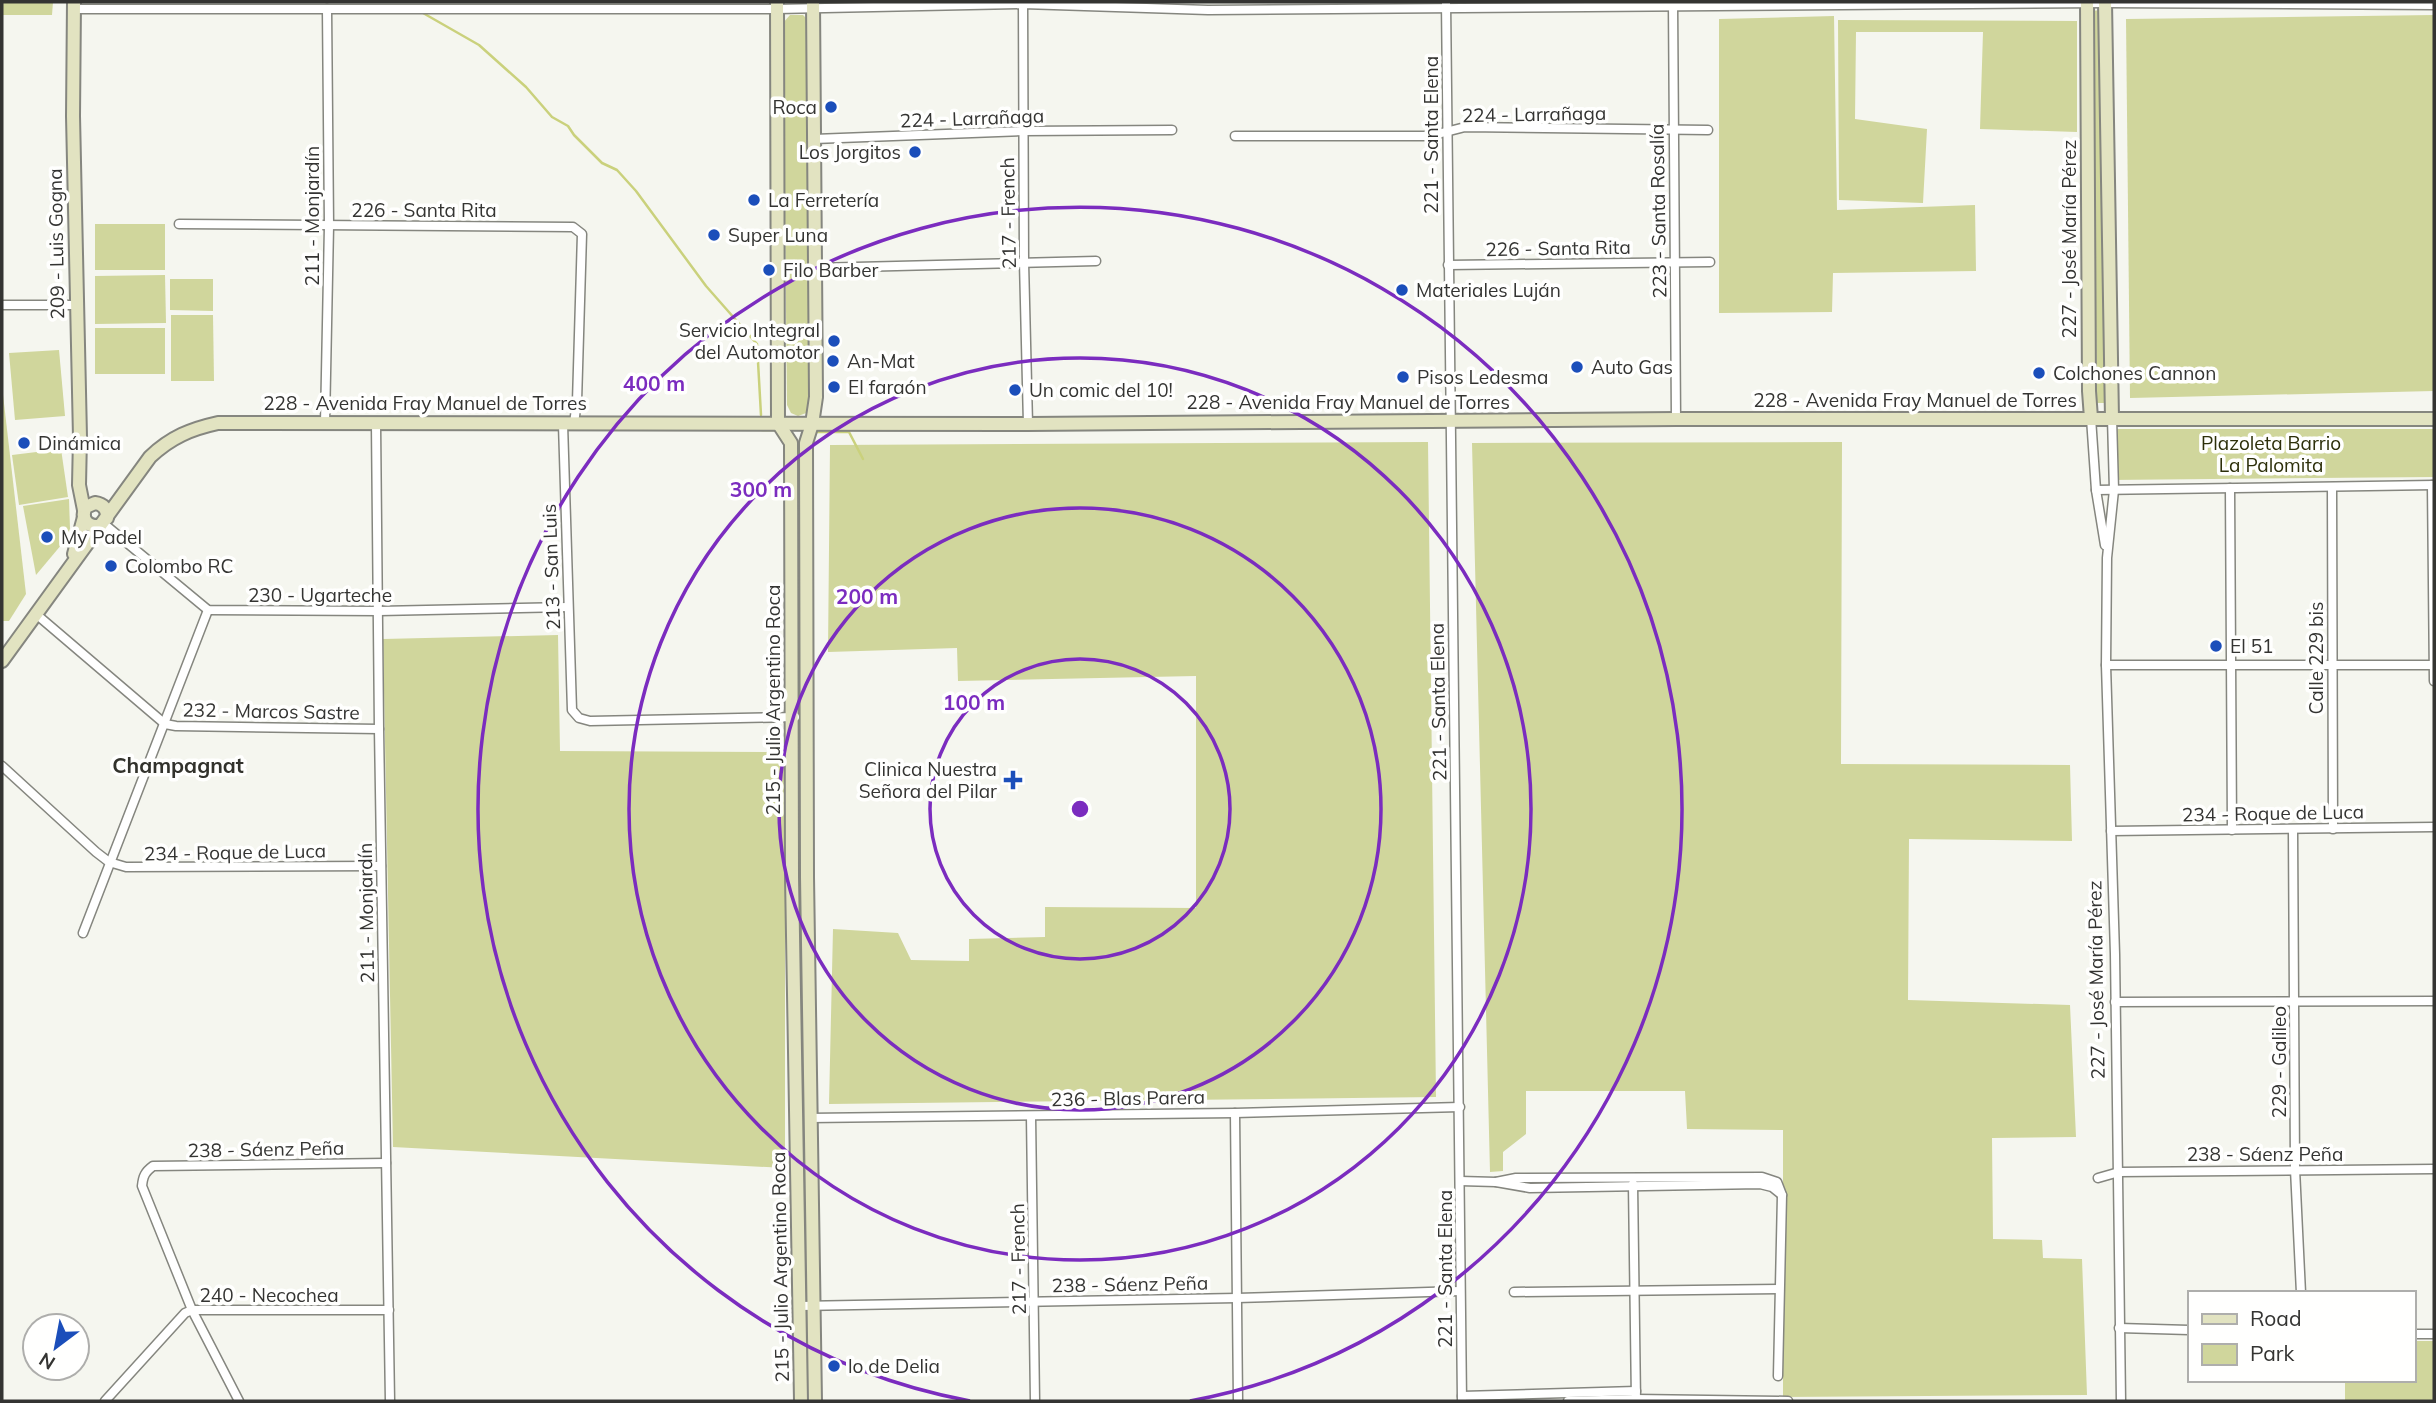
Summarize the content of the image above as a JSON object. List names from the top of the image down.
{
  "streets": {
    "street": [
      "224 - Larrañaga",
      "221 - Santa Elena",
      "226 - Santa Rita",
      "223 - Santa Rosalía",
      "217 - French",
      "211 - Monjardín",
      "227 - José María Pérez",
      "209 - Luis Gogna",
      "228 - Avenida Fray Manuel de Torres",
      "213 - San Luis",
      "230 - Ugarteche",
      "Calle 229 bis",
      "215 - Julio Argentino Roca",
      "232 - Marcos Sastre",
      "234 - Roque de Luca",
      "229 - Galileo",
      "236 - Blas Parera",
      "238 - Sáenz Peña",
      "240 - Necochea"
    ]
  },
  "crossings": [
    ["224 - Larrañaga", "221 - Santa Elena"],
    ["224 - Larrañaga", "223 - Santa Rosalía"],
    ["224 - Larrañaga", "217 - French"],
    ["224 - Larrañaga", "215 - Julio Argentino Roca"],
    ["221 - Santa Elena", "226 - Santa Rita"],
    ["221 - Santa Elena", "228 - Avenida Fray Manuel de Torres"],
    ["221 - Santa Elena", "236 - Blas Parera"],
    ["221 - Santa Elena", "238 - Sáenz Peña"],
    ["226 - Santa Rita", "223 - Santa Rosalía"],
    ["226 - Santa Rita", "211 - Monjardín"],
    ["226 - Santa Rita", "213 - San Luis"],
    ["223 - Santa Rosalía", "228 - Avenida Fray Manuel de Torres"],
    ["217 - French", "228 - Avenida Fray Manuel de Torres"],
    ["217 - French", "236 - Blas Parera"],
    ["217 - French", "238 - Sáenz Peña"],
    ["211 - Monjardín", "228 - Avenida Fray Manuel de Torres"],
    ["211 - Monjardín", "230 - Ugarteche"],
    ["211 - Monjardín", "232 - Marcos Sastre"],
    ["211 - Monjardín", "234 - Roque de Luca"],
    ["211 - Monjardín", "238 - Sáenz Peña"],
    ["211 - Monjardín", "240 - Necochea"],
    ["227 - José María Pérez", "228 - Avenida Fray Manuel de Torres"],
    ["227 - José María Pérez", "234 - Roque de Luca"],
    ["227 - José María Pérez", "238 - Sáenz Peña"],
    ["209 - Luis Gogna", "228 - Avenida Fray Manuel de Torres"],
    ["228 - Avenida Fray Manuel de Torres", "213 - San Luis"],
    ["228 - Avenida Fray Manuel de Torres", "215 - Julio Argentino Roca"],
    ["228 - Avenida Fray Manuel de Torres", "232 - Marcos Sastre"],
    ["213 - San Luis", "230 - Ugarteche"],
    ["213 - San Luis", "215 - Julio Argentino Roca"],
    ["Calle 229 bis", "234 - Roque de Luca"],
    ["215 - Julio Argentino Roca", "236 - Blas Parera"],
    ["215 - Julio Argentino Roca", "238 - Sáenz Peña"],
    ["234 - Roque de Luca", "229 - Galileo"],
    ["229 - Galileo", "238 - Sáenz Peña"],
    ["238 - Sáenz Peña", "240 - Necochea"]
  ],
  "districts": ["Champagnat"],
  "parks": ["Plazoleta Barrio La Palomita"],
  "places": {
    "other": [
      "Roca",
      "Los Jorgitos",
      "La Ferretería",
      "Super Luna",
      "Filo Barber",
      "Materiales Luján",
      "Servicio Integral del Automotor",
      "An-Mat",
      "Auto Gas",
      "Colchones Cannon",
      "Pisos Ledesma",
      "El faraón",
      "Un comic del 10!",
      "Dinámica",
      "My Padel",
      "Colombo RC",
      "El 51",
      "lo de Delia"
    ],
    "health": ["Clinica Nuestra Señora del Pilar"]
  },
  "legend": ["Road", "Park"],
  "north": "bottom left",
  "rings": [
    "400 m",
    "300 m",
    "200 m",
    "100 m"
  ]
}
